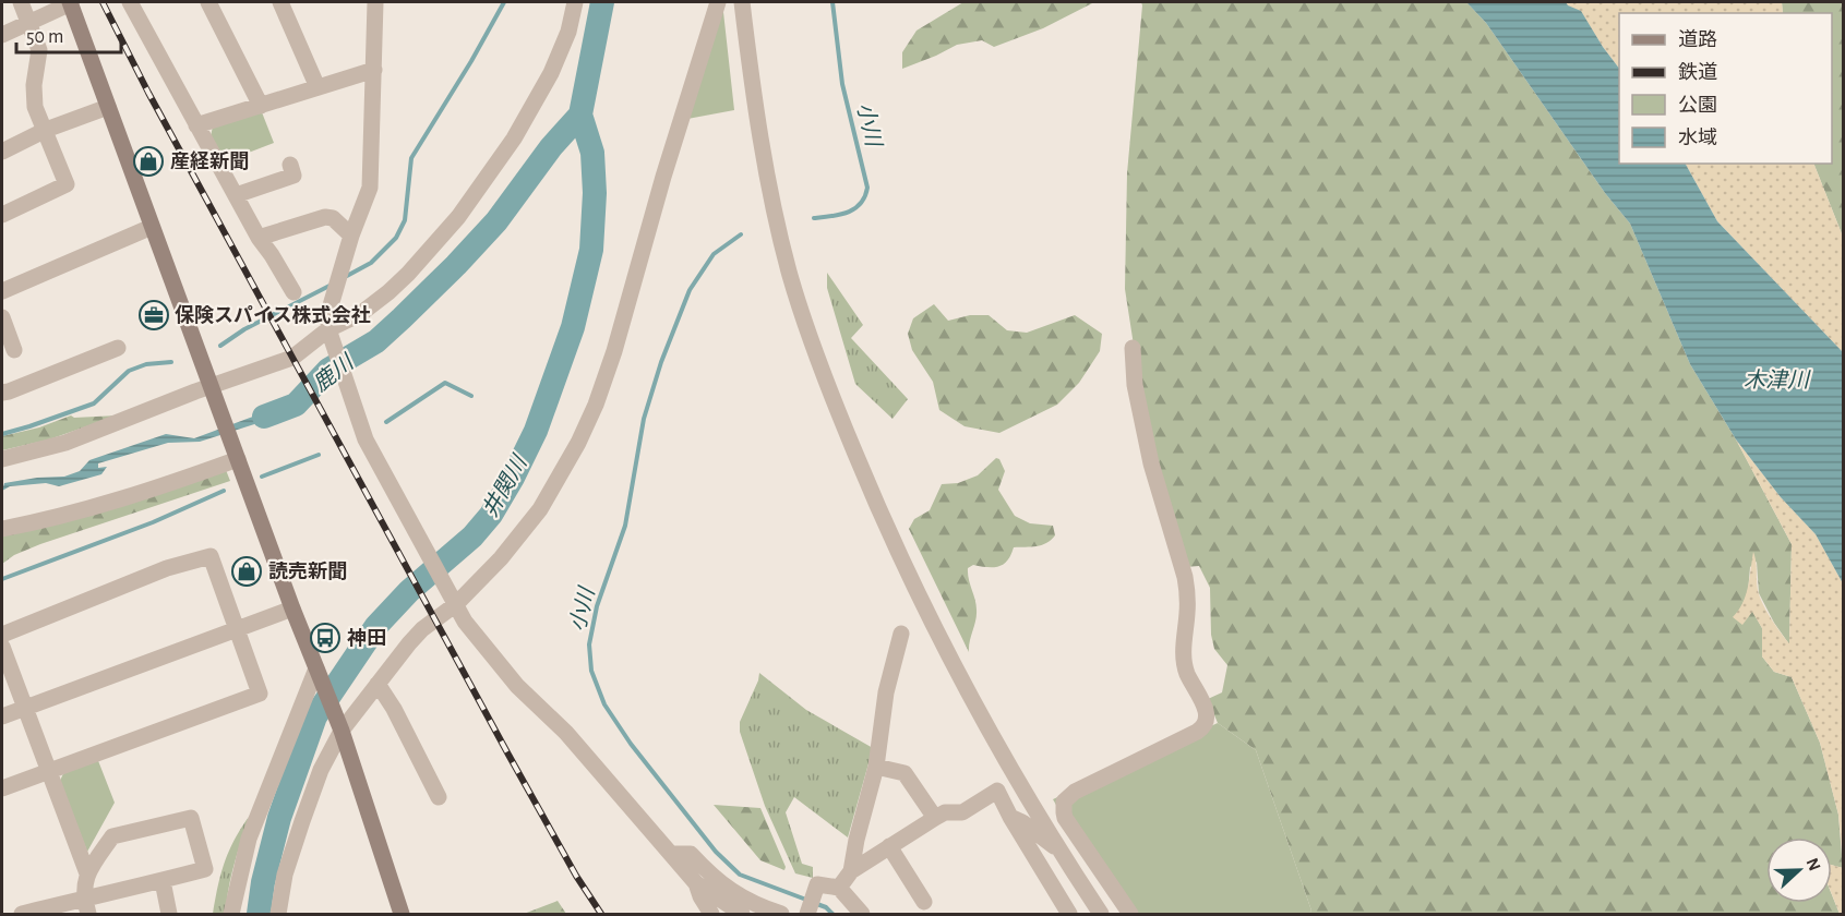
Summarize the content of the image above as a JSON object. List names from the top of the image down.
{
  "water": [
    "小川",
    "鹿川",
    "木津川",
    "井関川"
  ],
  "places": {
    "shop": ["産経新聞", "読売新聞"],
    "office": ["保険スパイス株式会社"],
    "bus stop": ["神田"]
  },
  "legend": [
    "道路",
    "鉄道",
    "公園",
    "水域"
  ],
  "scale_bar": "50 m",
  "north": "right"
}
